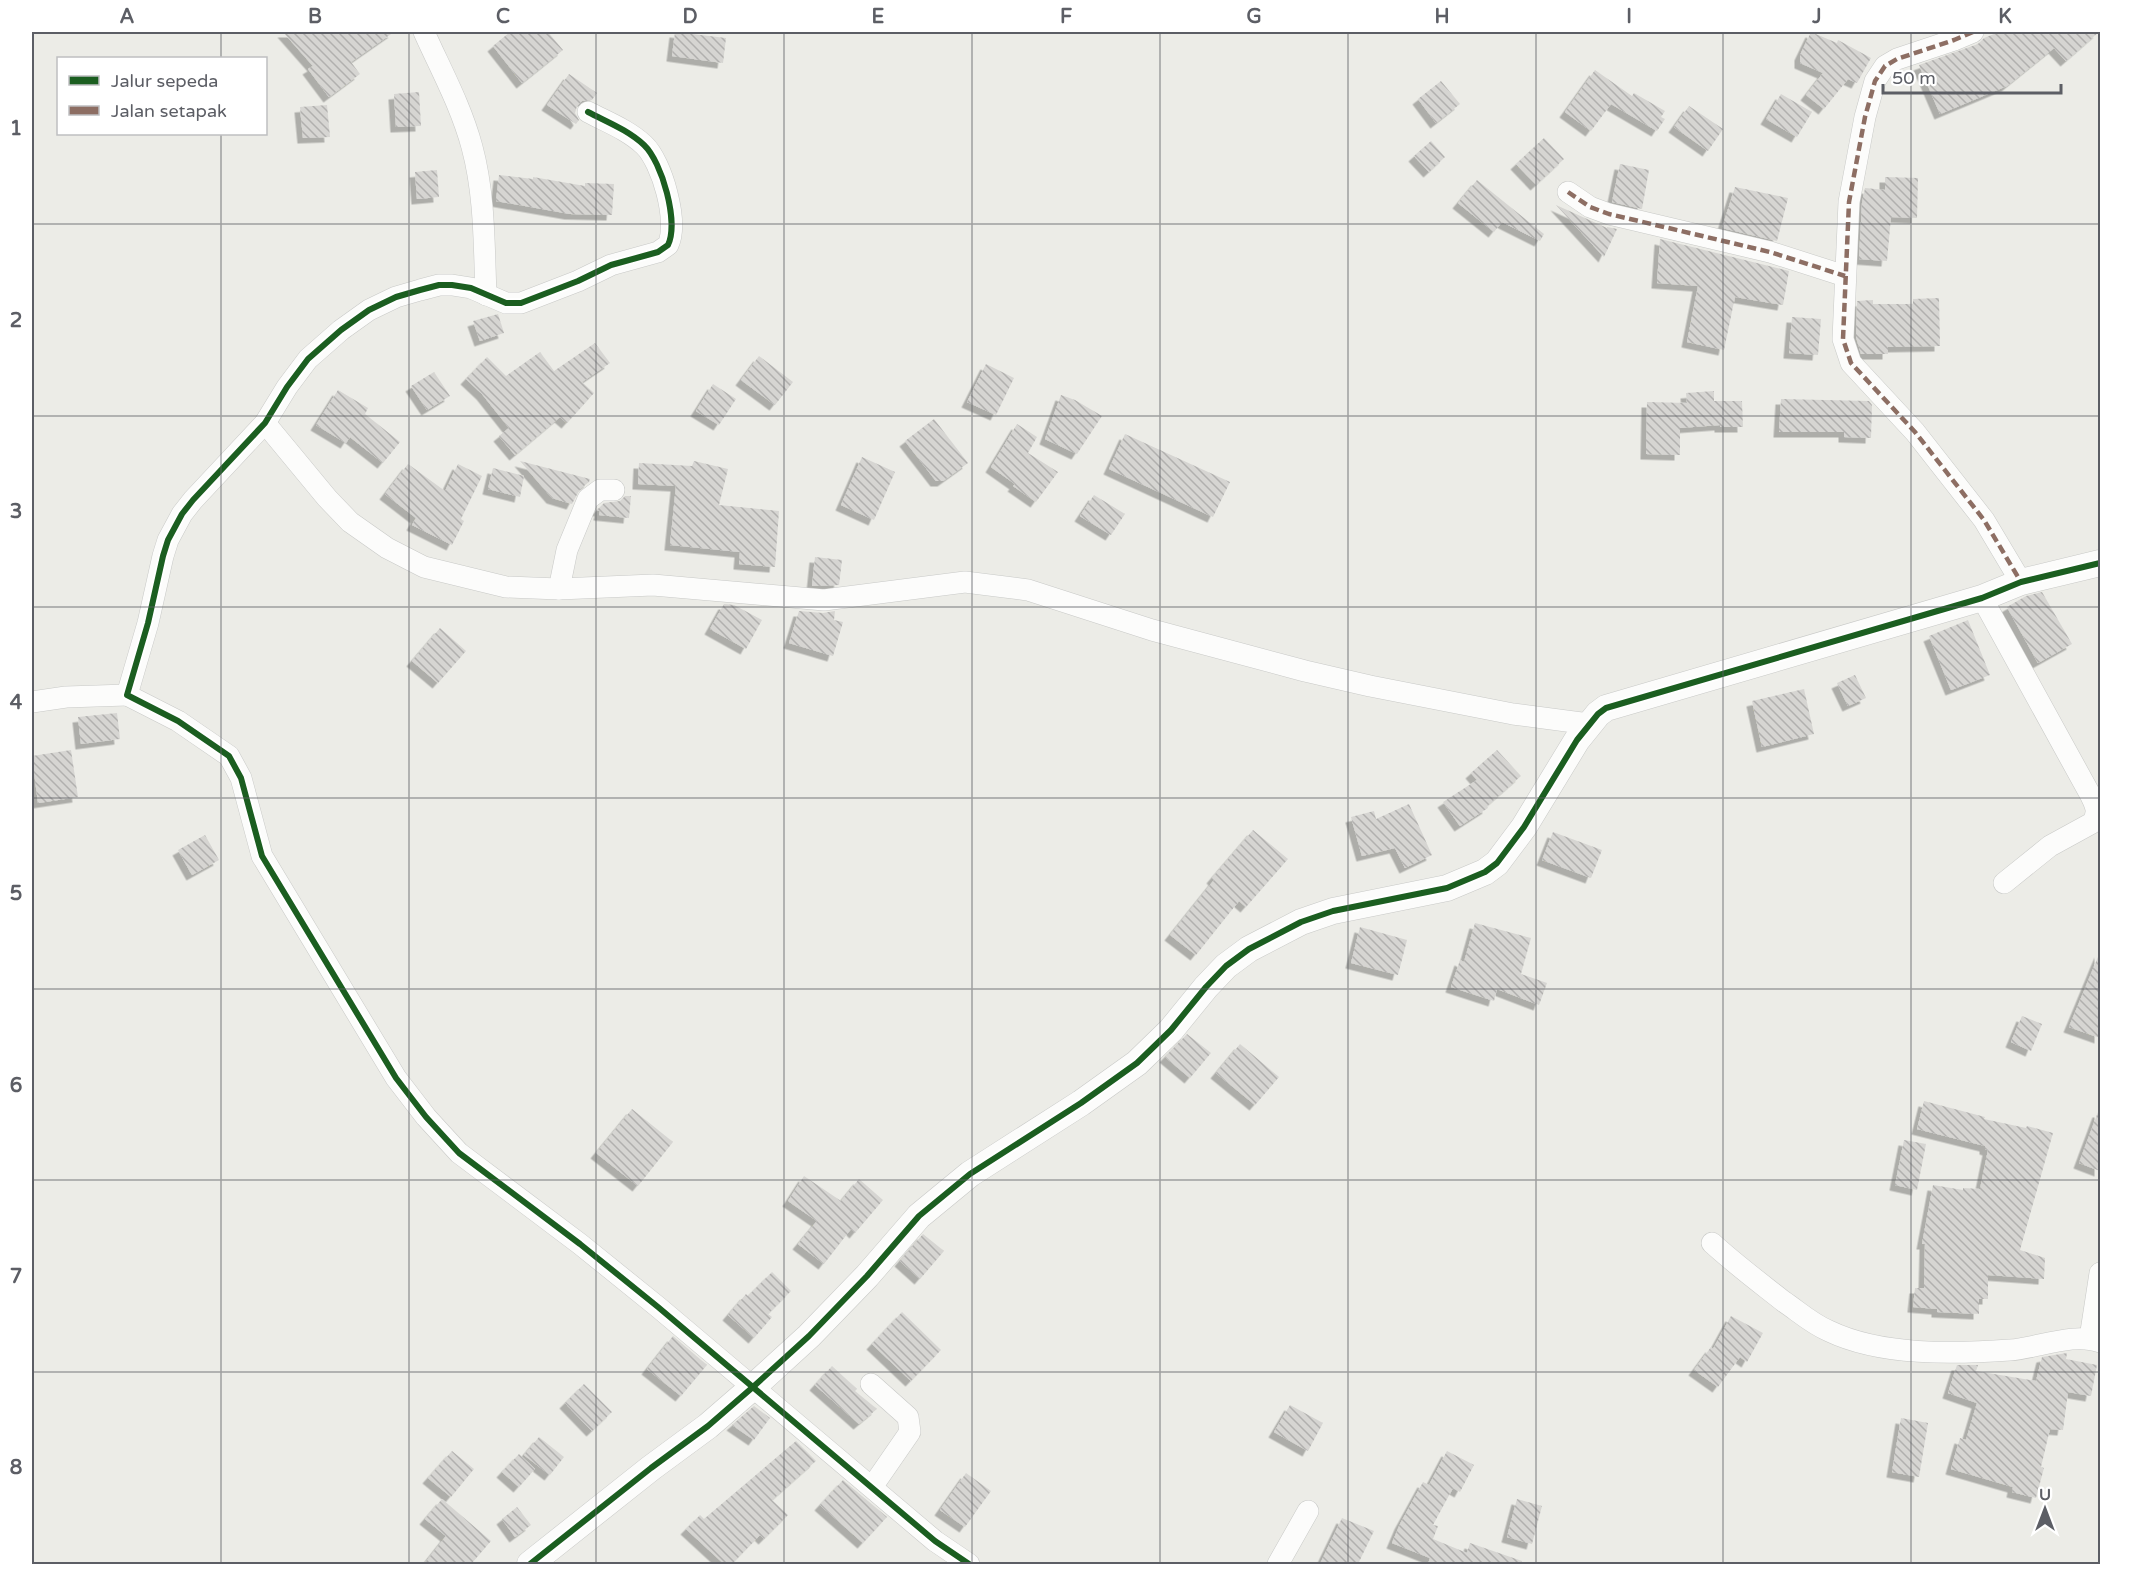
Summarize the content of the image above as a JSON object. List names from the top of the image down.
{
  "legend": ["Jalur sepeda", "Jalan setapak"],
  "scale_bar": "50 m",
  "north": "top",
  "grid": {
    "columns": [
      "A",
      "B",
      "C",
      "D",
      "E",
      "F",
      "G",
      "H",
      "I",
      "J",
      "K"
    ],
    "rows": [
      "1",
      "2",
      "3",
      "4",
      "5",
      "6",
      "7",
      "8"
    ]
  }
}
